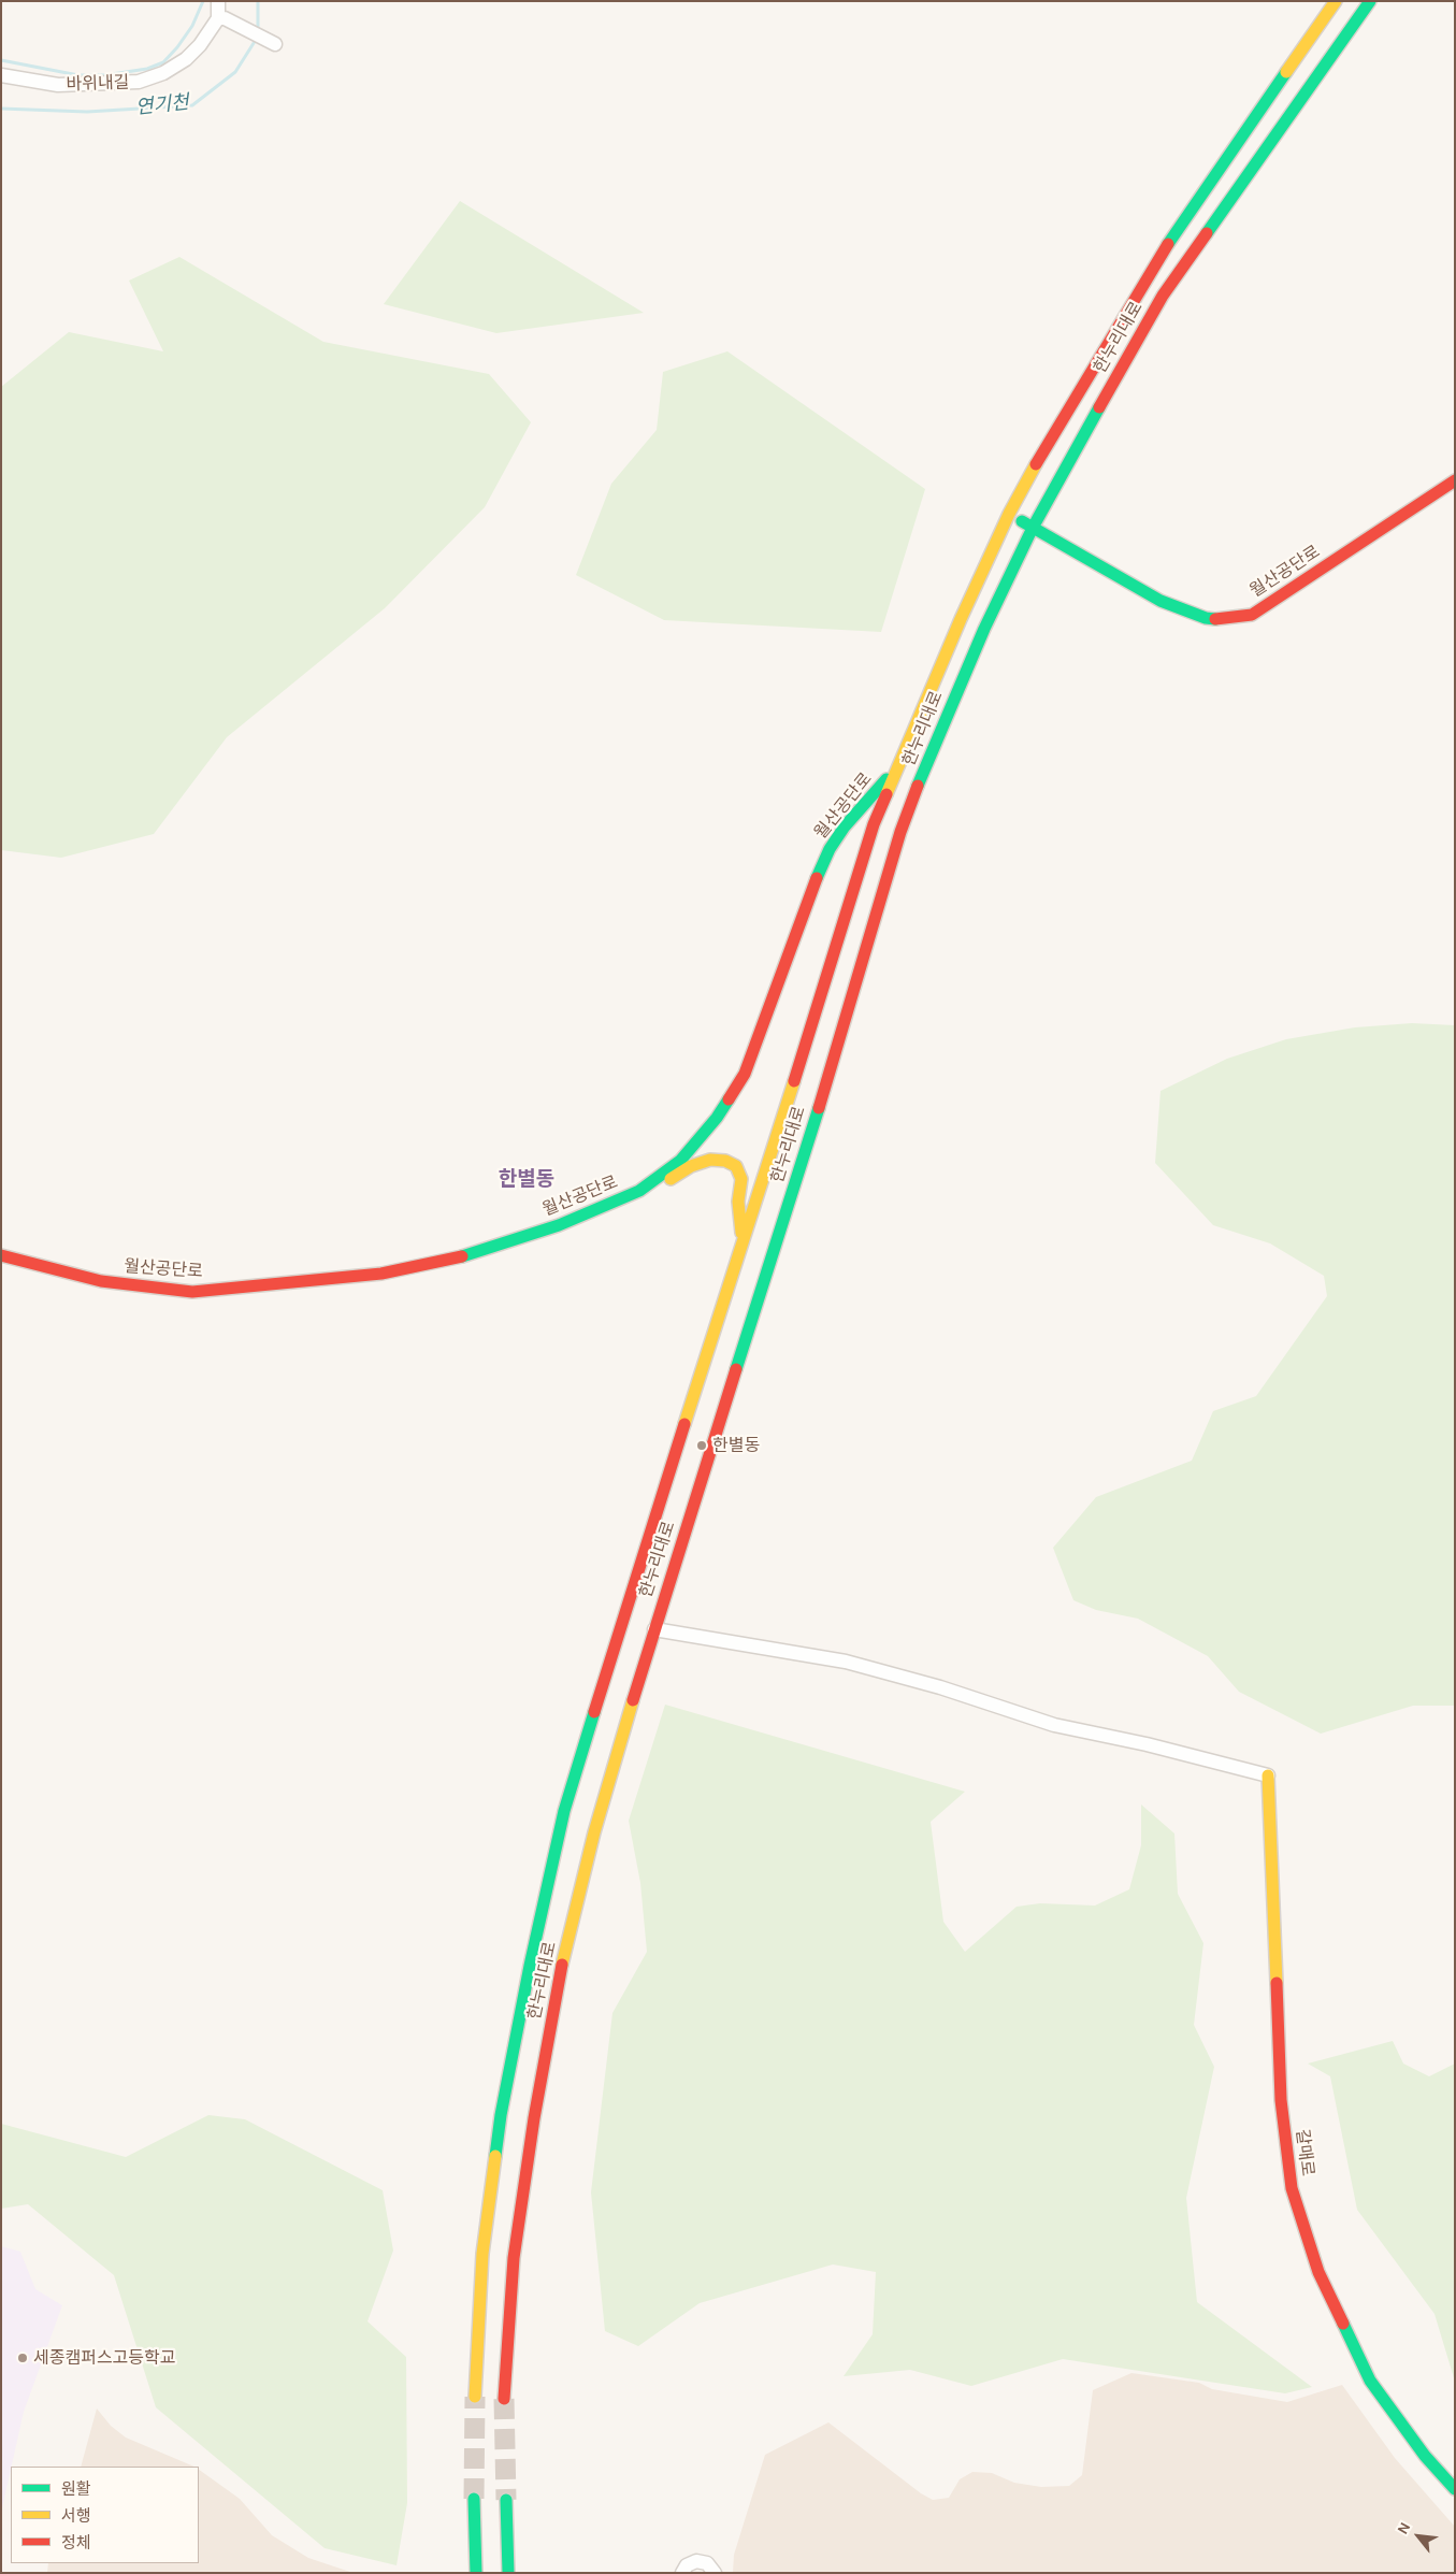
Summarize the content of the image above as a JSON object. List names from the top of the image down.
{
  "streets": {
    "street": [
      "바위내길",
      "한누리대로",
      "월산공단로",
      "갈매로"
    ]
  },
  "crossings": [
    ["한누리대로", "월산공단로"]
  ],
  "districts": ["한별동"],
  "water": ["연기천"],
  "places": ["한별동", "세종캠퍼스고등학교"],
  "legend": ["원활", "서행", "정체"],
  "north": "top left"
}
